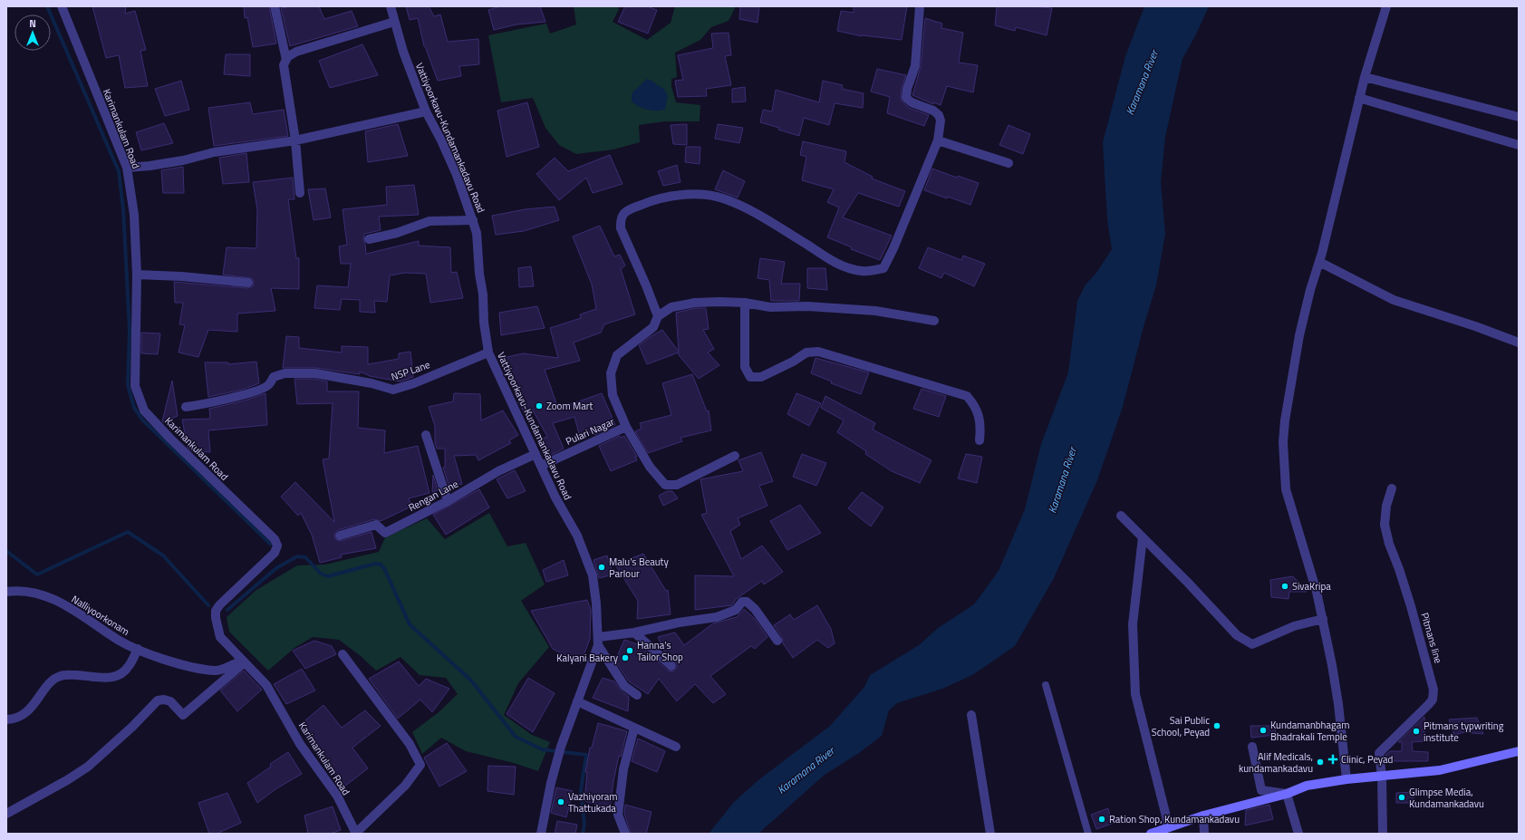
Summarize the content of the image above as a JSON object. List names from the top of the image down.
{
  "streets": {
    "street": [
      "Karimankulam Road",
      "Vattiyoorkavu-Kundamankadavu Road",
      "NSP Lane",
      "Pulari Nagar",
      "Rengan Lane",
      "Nalliyoorkonam",
      "Pitmans line"
    ]
  },
  "crossings": [
    ["Karimankulam Road", "Nalliyoorkonam"],
    ["Vattiyoorkavu-Kundamankadavu Road", "NSP Lane"],
    ["Vattiyoorkavu-Kundamankadavu Road", "Pulari Nagar"],
    ["Vattiyoorkavu-Kundamankadavu Road", "Rengan Lane"]
  ],
  "water": ["Karamana River"],
  "places": {
    "other": [
      "Zoom Mart",
      "Malu's Beauty Parlour",
      "SivaKripa",
      "Hanna's Tailor Shop",
      "Kalyani Bakery",
      "Sai Public School, Peyad",
      "Kundamanbhagam Bhadrakali Temple",
      "Pitmans typwriting institute",
      "Alif Medicals, kundamankadavu",
      "Glimpse Media, Kundamankadavu",
      "Vazhiyoram Thattukada",
      "Ration Shop, Kundamankadavu"
    ],
    "health": ["Clinic, Peyad"]
  },
  "north": "top"
}
